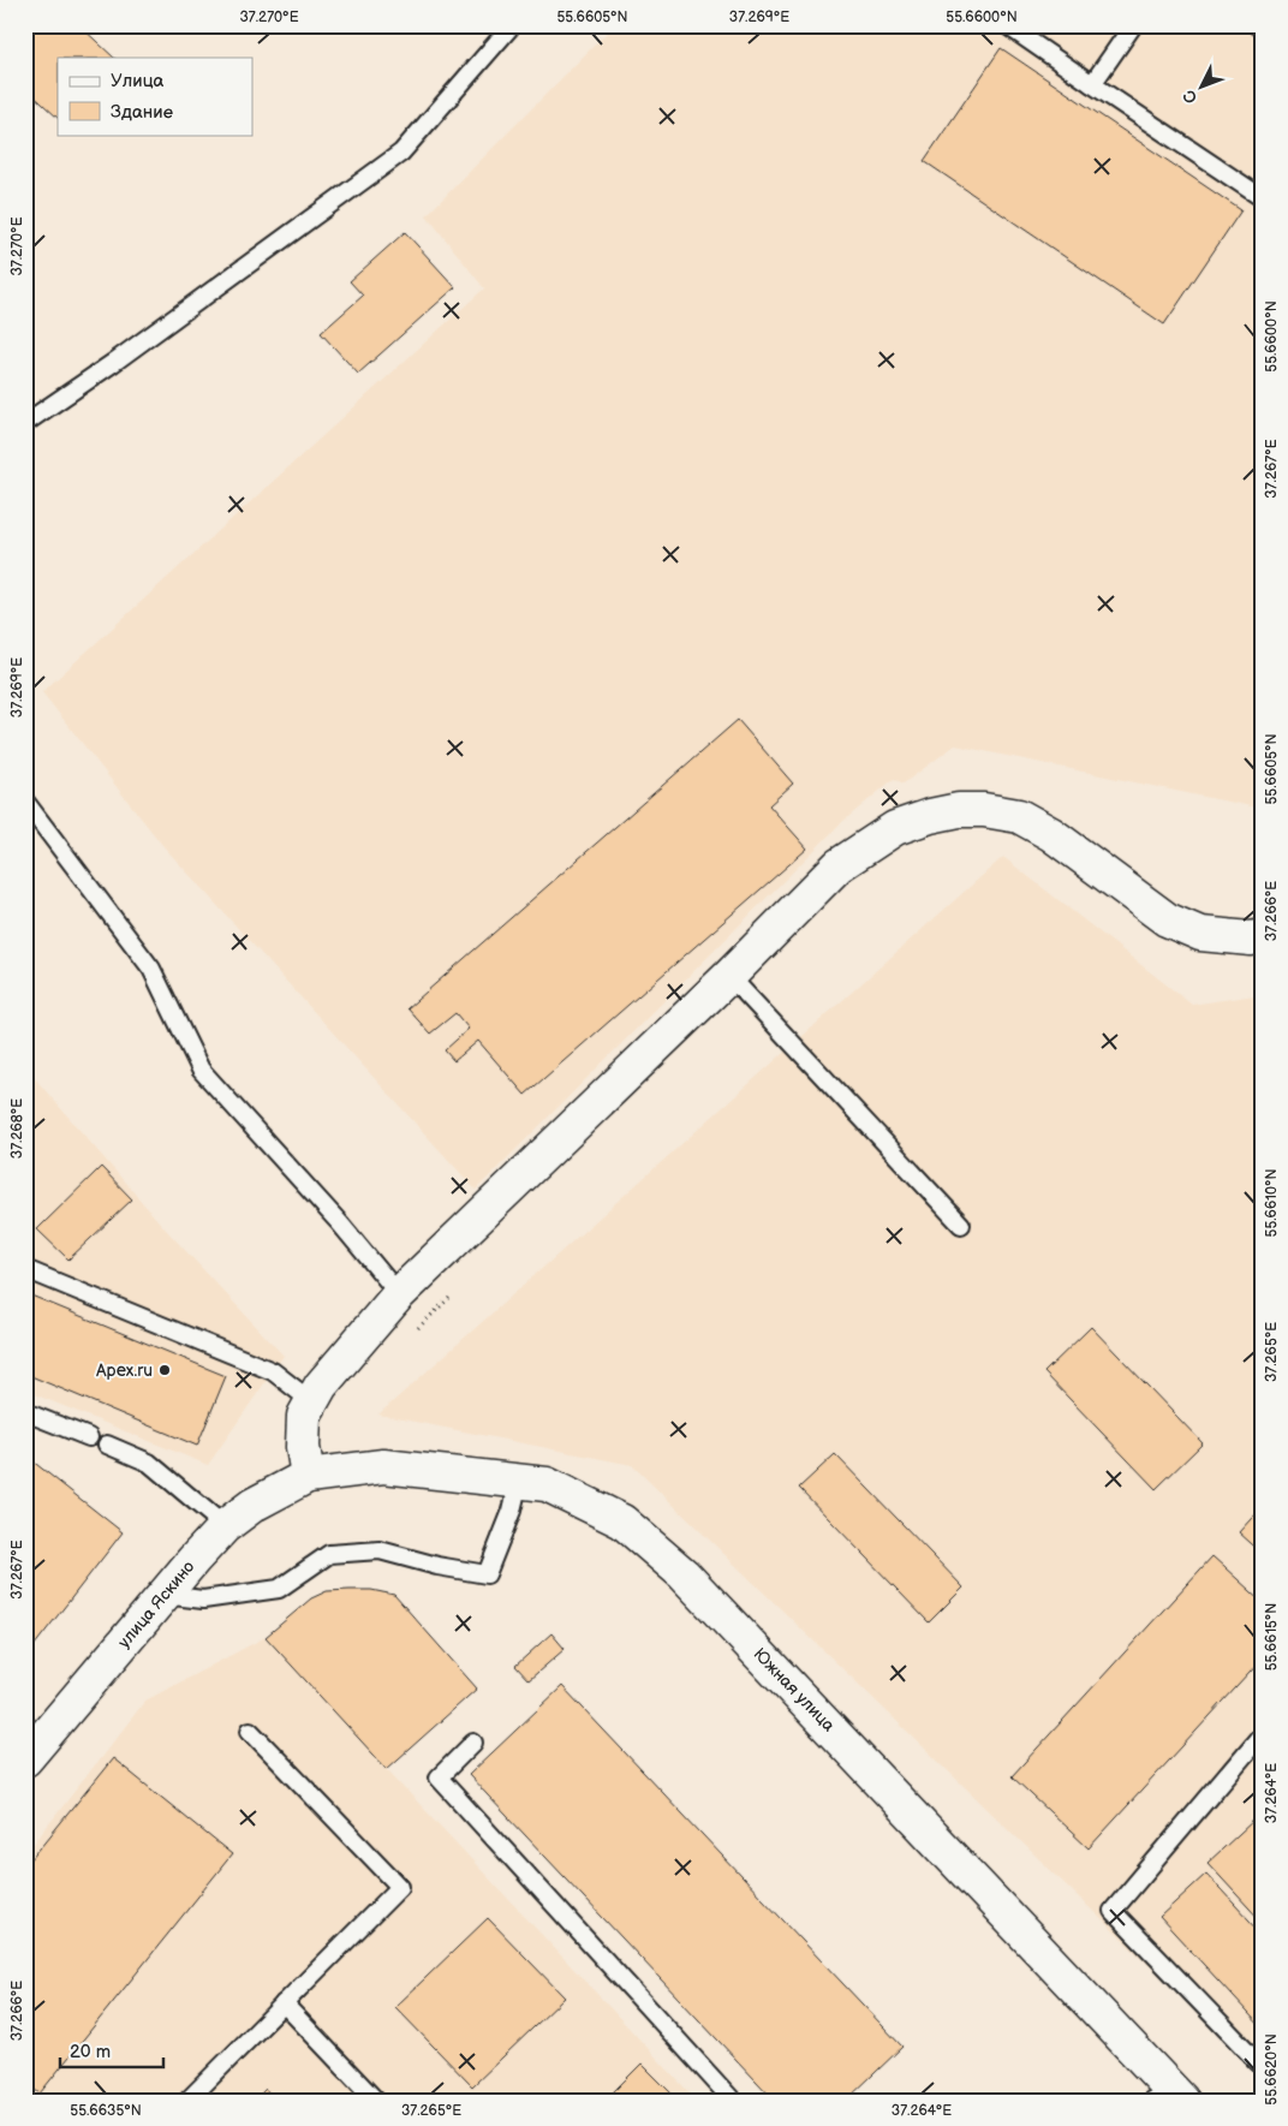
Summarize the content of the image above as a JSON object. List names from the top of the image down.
{
  "streets": {
    "street": ["улица Яскино", "Южная улица"]
  },
  "crossings": [
    ["улица Яскино", "Южная улица"]
  ],
  "places": ["Apex.ru"],
  "legend": ["Улица", "Здание"],
  "scale_bar": "20 m",
  "north": "bottom left",
  "coordinates": [
    "37.270°E",
    "55.6605°N",
    "37.269°E",
    "55.6600°N",
    "37.267°E",
    "37.266°E",
    "37.268°E",
    "55.6610°N",
    "37.265°E",
    "55.6615°N",
    "37.264°E",
    "55.6620°N",
    "55.6635°N"
  ]
}
